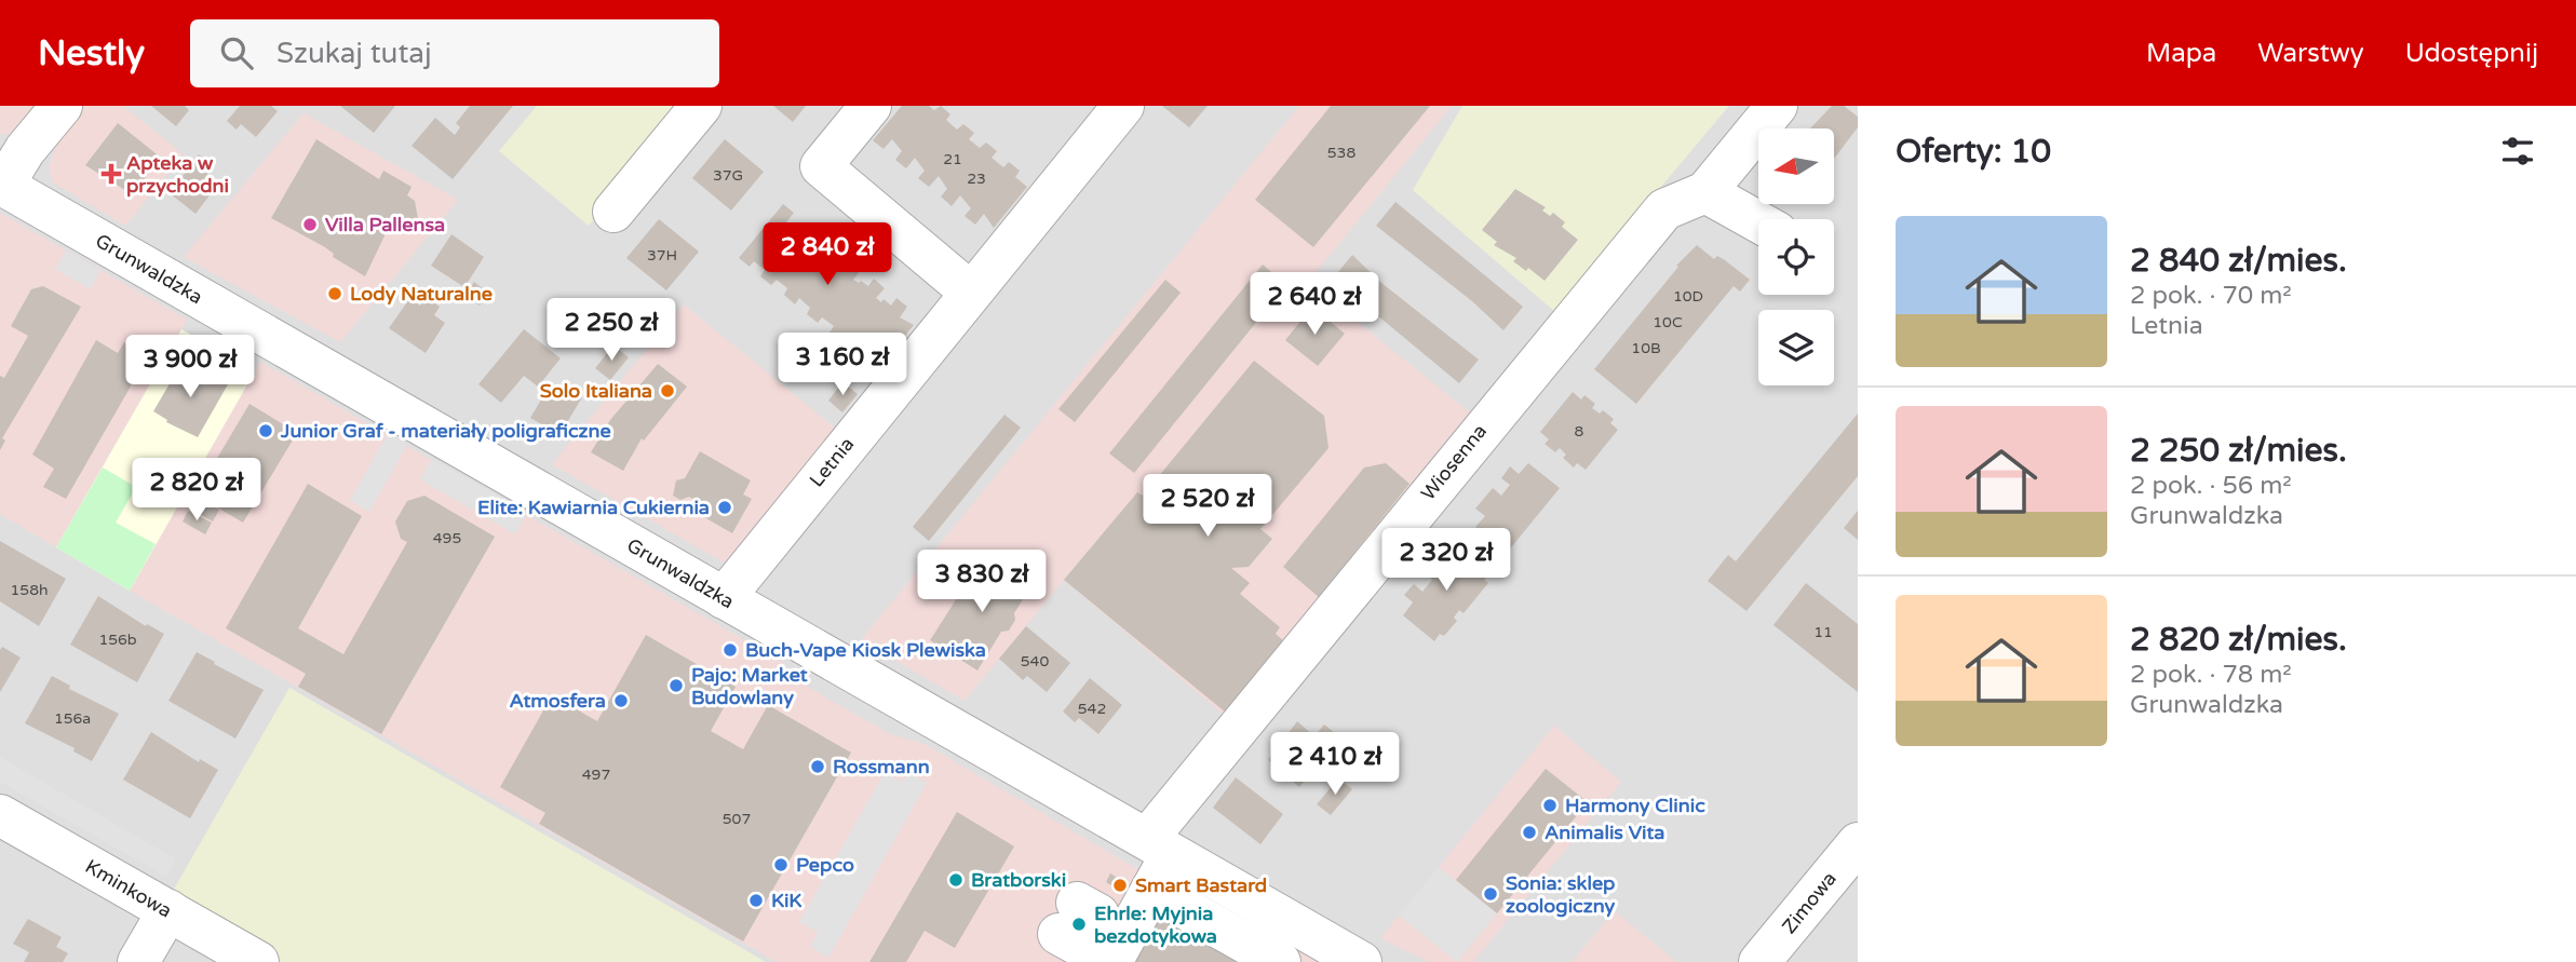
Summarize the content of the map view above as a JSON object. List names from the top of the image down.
{
  "streets": {
    "street": [
      "Grunwaldzka",
      "Letnia",
      "Wiosenna",
      "Kminkowa",
      "Zimowa"
    ]
  },
  "crossings": [
    ["Grunwaldzka", "Letnia"],
    ["Grunwaldzka", "Wiosenna"]
  ],
  "places": {
    "health": ["Apteka w przychodni"],
    "other": [
      "Villa Pallensa",
      "Lody Naturalne",
      "Solo Italiana",
      "Junior Graf - materiały poligraficzne",
      "Elite: Kawiarnia Cukiernia",
      "Buch-Vape Kiosk Plewiska",
      "Pajo: Market Budowlany",
      "Atmosfera",
      "Rossmann",
      "Harmony Clinic",
      "Animalis Vita",
      "Pepco",
      "Bratborski",
      "Smart Bastard",
      "Sonia: sklep zoologiczny",
      "KiK",
      "Ehrle: Myjnia bezdotykowa"
    ]
  },
  "house_numbers": [
    "538",
    "21",
    "37G",
    "23",
    "37H",
    "10D",
    "10C",
    "10B",
    "8",
    "495",
    "158h",
    "11",
    "156b",
    "540",
    "542",
    "156a",
    "497",
    "507"
  ],
  "north": "left",
  "page": {
    "header": "Nestly",
    "search": "Szukaj tutaj",
    "nav": ["Mapa", "Warstwy", "Udostępnij"],
    "heading": "Oferty: 10",
    "list": [
      {
        "name": "2 840 zł/mies.",
        "note": "2 pok. · 70 m² · Letnia"
      },
      {
        "name": "2 250 zł/mies.",
        "note": "2 pok. · 56 m² · Grunwaldzka"
      },
      {
        "name": "2 820 zł/mies.",
        "note": "2 pok. · 78 m² · Grunwaldzka"
      }
    ],
    "price": [
      "2 840 zł",
      "2 640 zł",
      "2 250 zł",
      "3 160 zł",
      "3 900 zł",
      "2 820 zł",
      "2 520 zł",
      "2 320 zł",
      "3 830 zł",
      "2 410 zł"
    ]
  }
}
